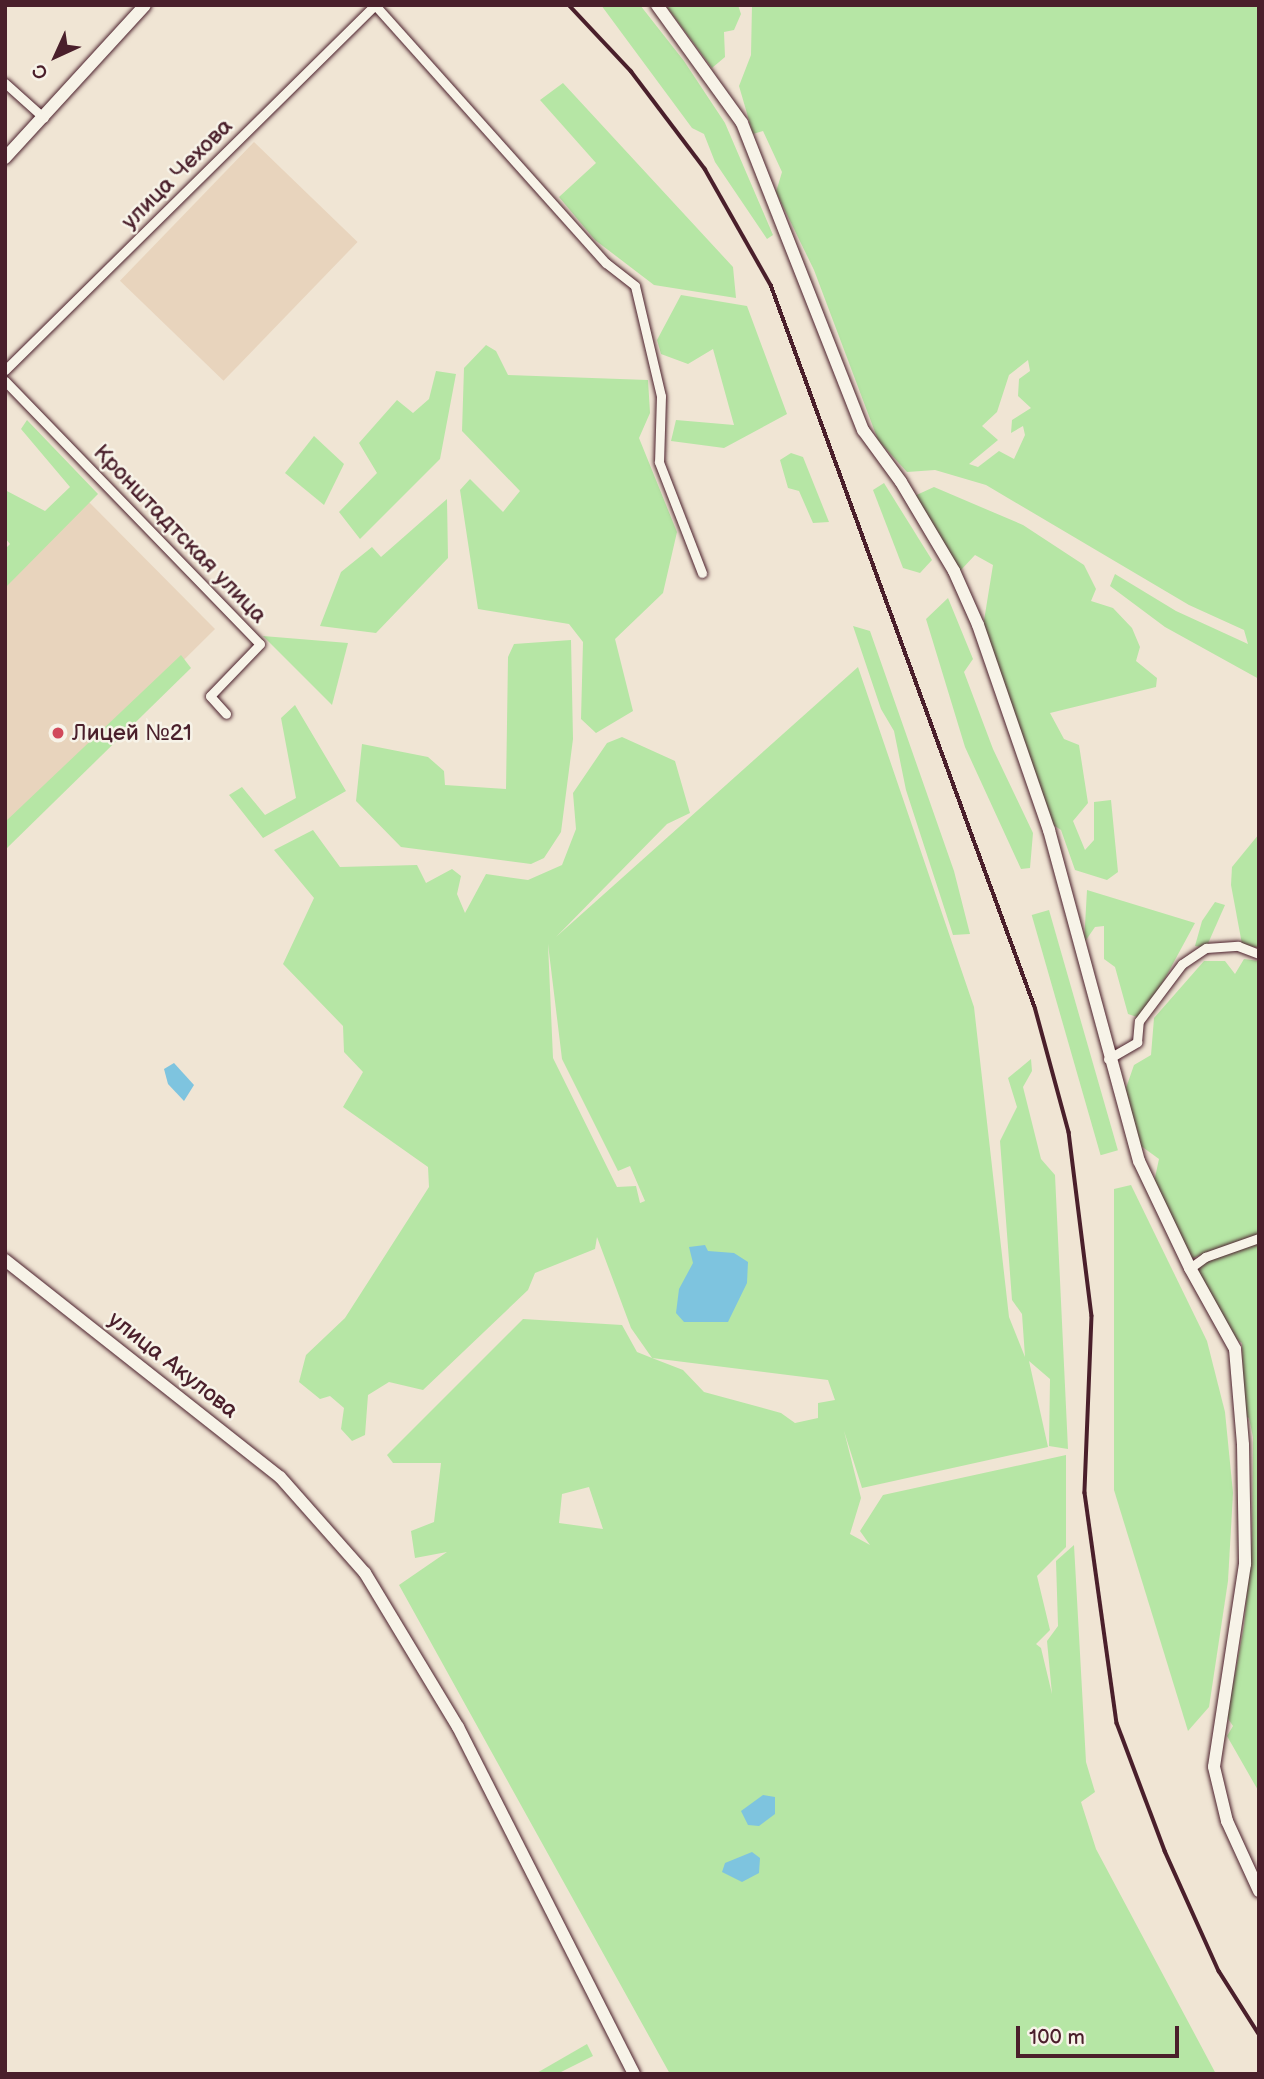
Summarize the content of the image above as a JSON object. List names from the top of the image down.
{
  "streets": {
    "main road": ["улица Акулова"],
    "street": ["улица Чехова", "Кронштадтская улица"]
  },
  "places": ["Лицей №21"],
  "scale_bar": "100 m",
  "north": "bottom left"
}
